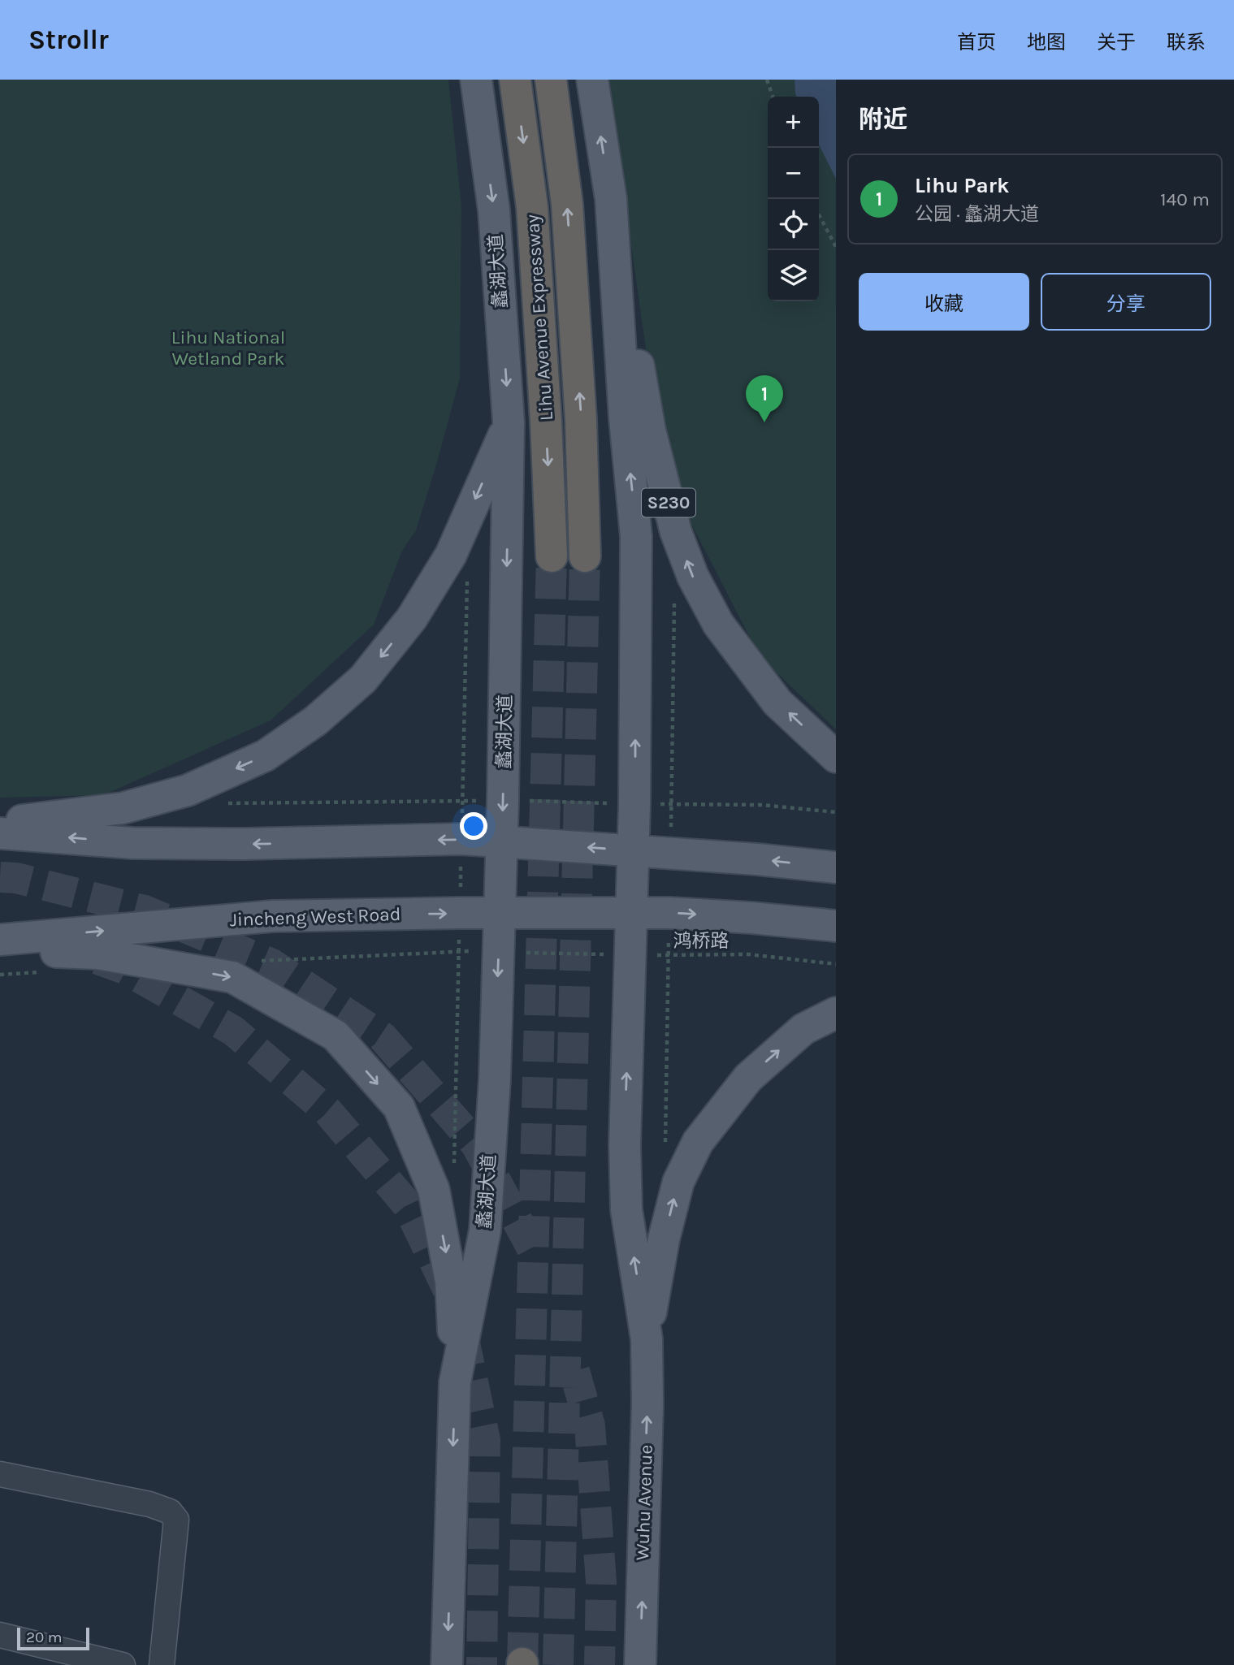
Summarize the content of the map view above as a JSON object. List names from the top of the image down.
{
  "streets": {
    "highway": ["Lihu Avenue Expressway"],
    "main road": [
      "蠡湖大道",
      "S230",
      "Jincheng West Road",
      "Wuhu Avenue"
    ],
    "path": ["鸿桥路"]
  },
  "crossings": [
    ["蠡湖大道", "Jincheng West Road"],
    ["蠡湖大道", "鸿桥路"]
  ],
  "parks": ["Lihu National Wetland Park"],
  "scale_bar": "20 m",
  "page": {
    "header": "Strollr",
    "nav": [
      "首页",
      "地图",
      "关于",
      "联系"
    ],
    "heading": "附近",
    "map_buttons": ["+", "−"],
    "list": [
      {
        "mark": "1",
        "name": "Lihu Park",
        "note": "公园 · 蠡湖大道",
        "value": "140 m"
      }
    ],
    "buttons": ["收藏", "分享"],
    "pins": "1",
    "scale": "20 m"
  }
}
